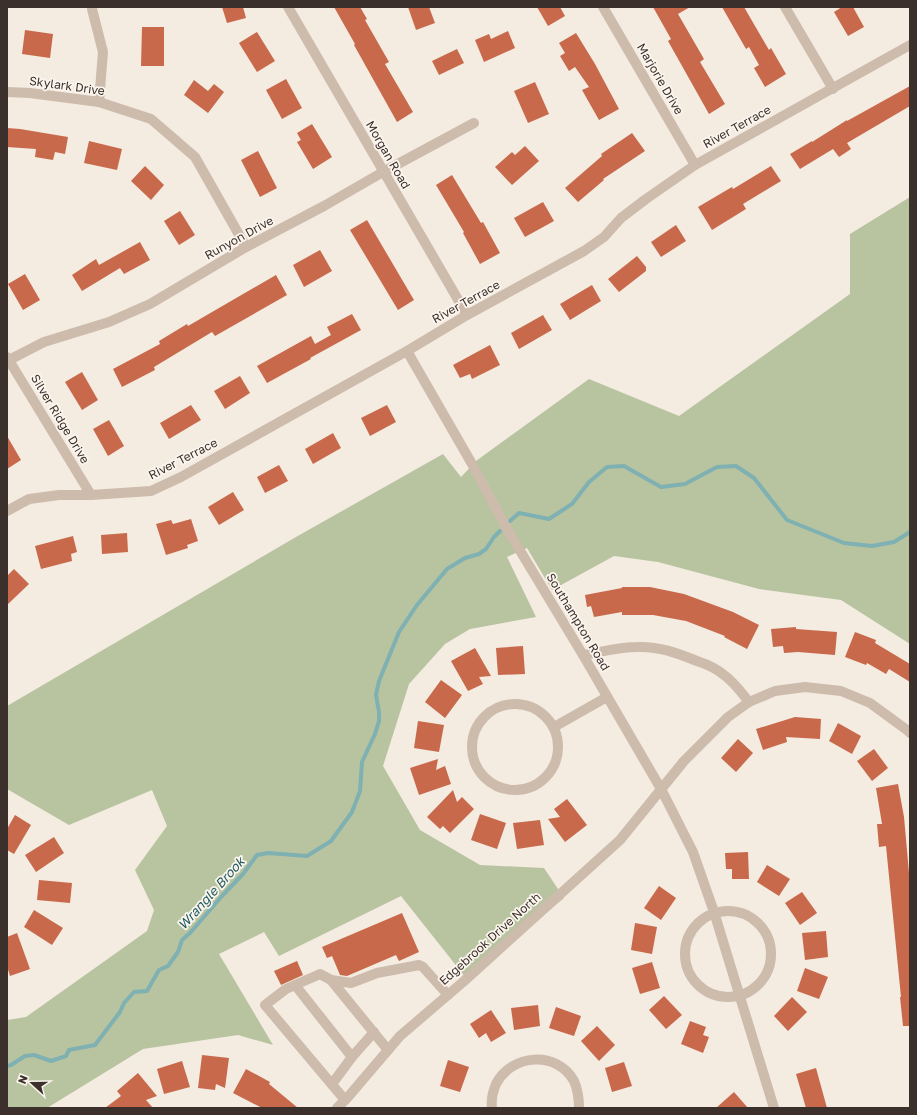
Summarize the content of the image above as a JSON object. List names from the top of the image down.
{
  "streets": {
    "street": [
      "Marjorie Drive",
      "Skylark Drive",
      "River Terrace",
      "Morgan Road",
      "Runyon Drive",
      "Silver Ridge Drive",
      "Southampton Road",
      "Edgebrook Drive North"
    ]
  },
  "crossings": [
    ["Marjorie Drive", "River Terrace"],
    ["Skylark Drive", "Runyon Drive"],
    ["River Terrace", "Morgan Road"],
    ["River Terrace", "Silver Ridge Drive"],
    ["River Terrace", "Southampton Road"],
    ["Morgan Road", "Runyon Drive"],
    ["Runyon Drive", "Silver Ridge Drive"],
    ["Southampton Road", "Edgebrook Drive North"]
  ],
  "water": ["Wrangle Brook"],
  "north": "left"
}
